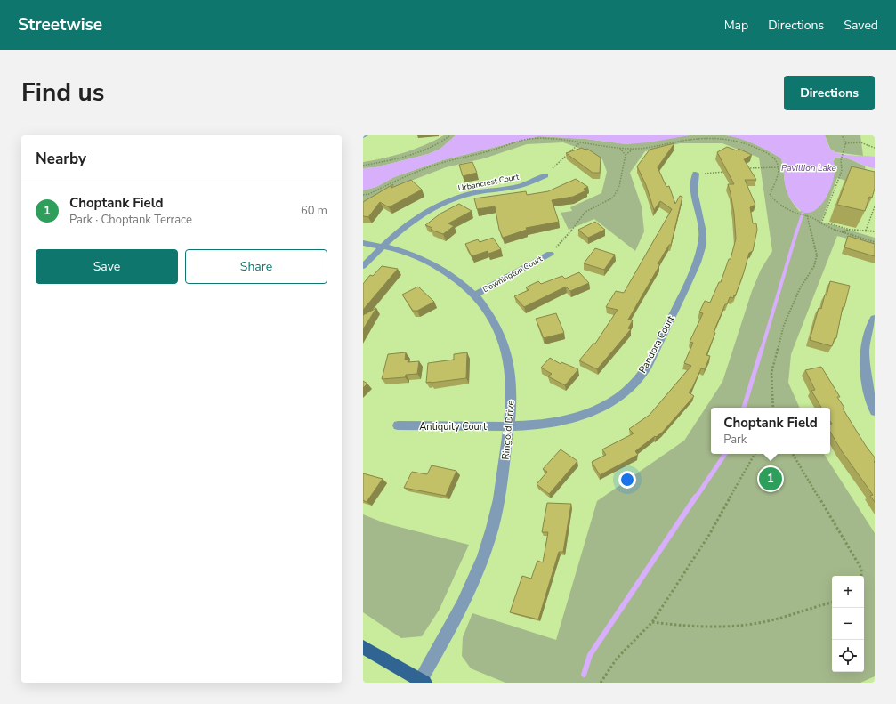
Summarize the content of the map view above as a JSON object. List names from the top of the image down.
{
  "streets": {
    "street": [
      "Urbancrest Court",
      "Downington Court",
      "Pandora Court",
      "Antiquity Court",
      "Ringold Drive"
    ]
  },
  "crossings": [
    ["Urbancrest Court", "Ringold Drive"],
    ["Downington Court", "Ringold Drive"],
    ["Pandora Court", "Antiquity Court"],
    ["Pandora Court", "Ringold Drive"],
    ["Antiquity Court", "Ringold Drive"]
  ],
  "water": ["Pavillion Lake"],
  "page": {
    "header": "Streetwise",
    "nav": ["Map", "Directions", "Saved"],
    "title": "Find us",
    "buttons": [
      "Directions",
      ["Save", "Share"]
    ],
    "heading": "Nearby",
    "list": [
      {
        "mark": "1",
        "name": "Choptank Field",
        "note": "Park · Choptank Terrace",
        "value": "60 m"
      }
    ],
    "popup": ["Choptank Field", "Park"],
    "pins": "1",
    "map_buttons": ["+", "−"]
  }
}
